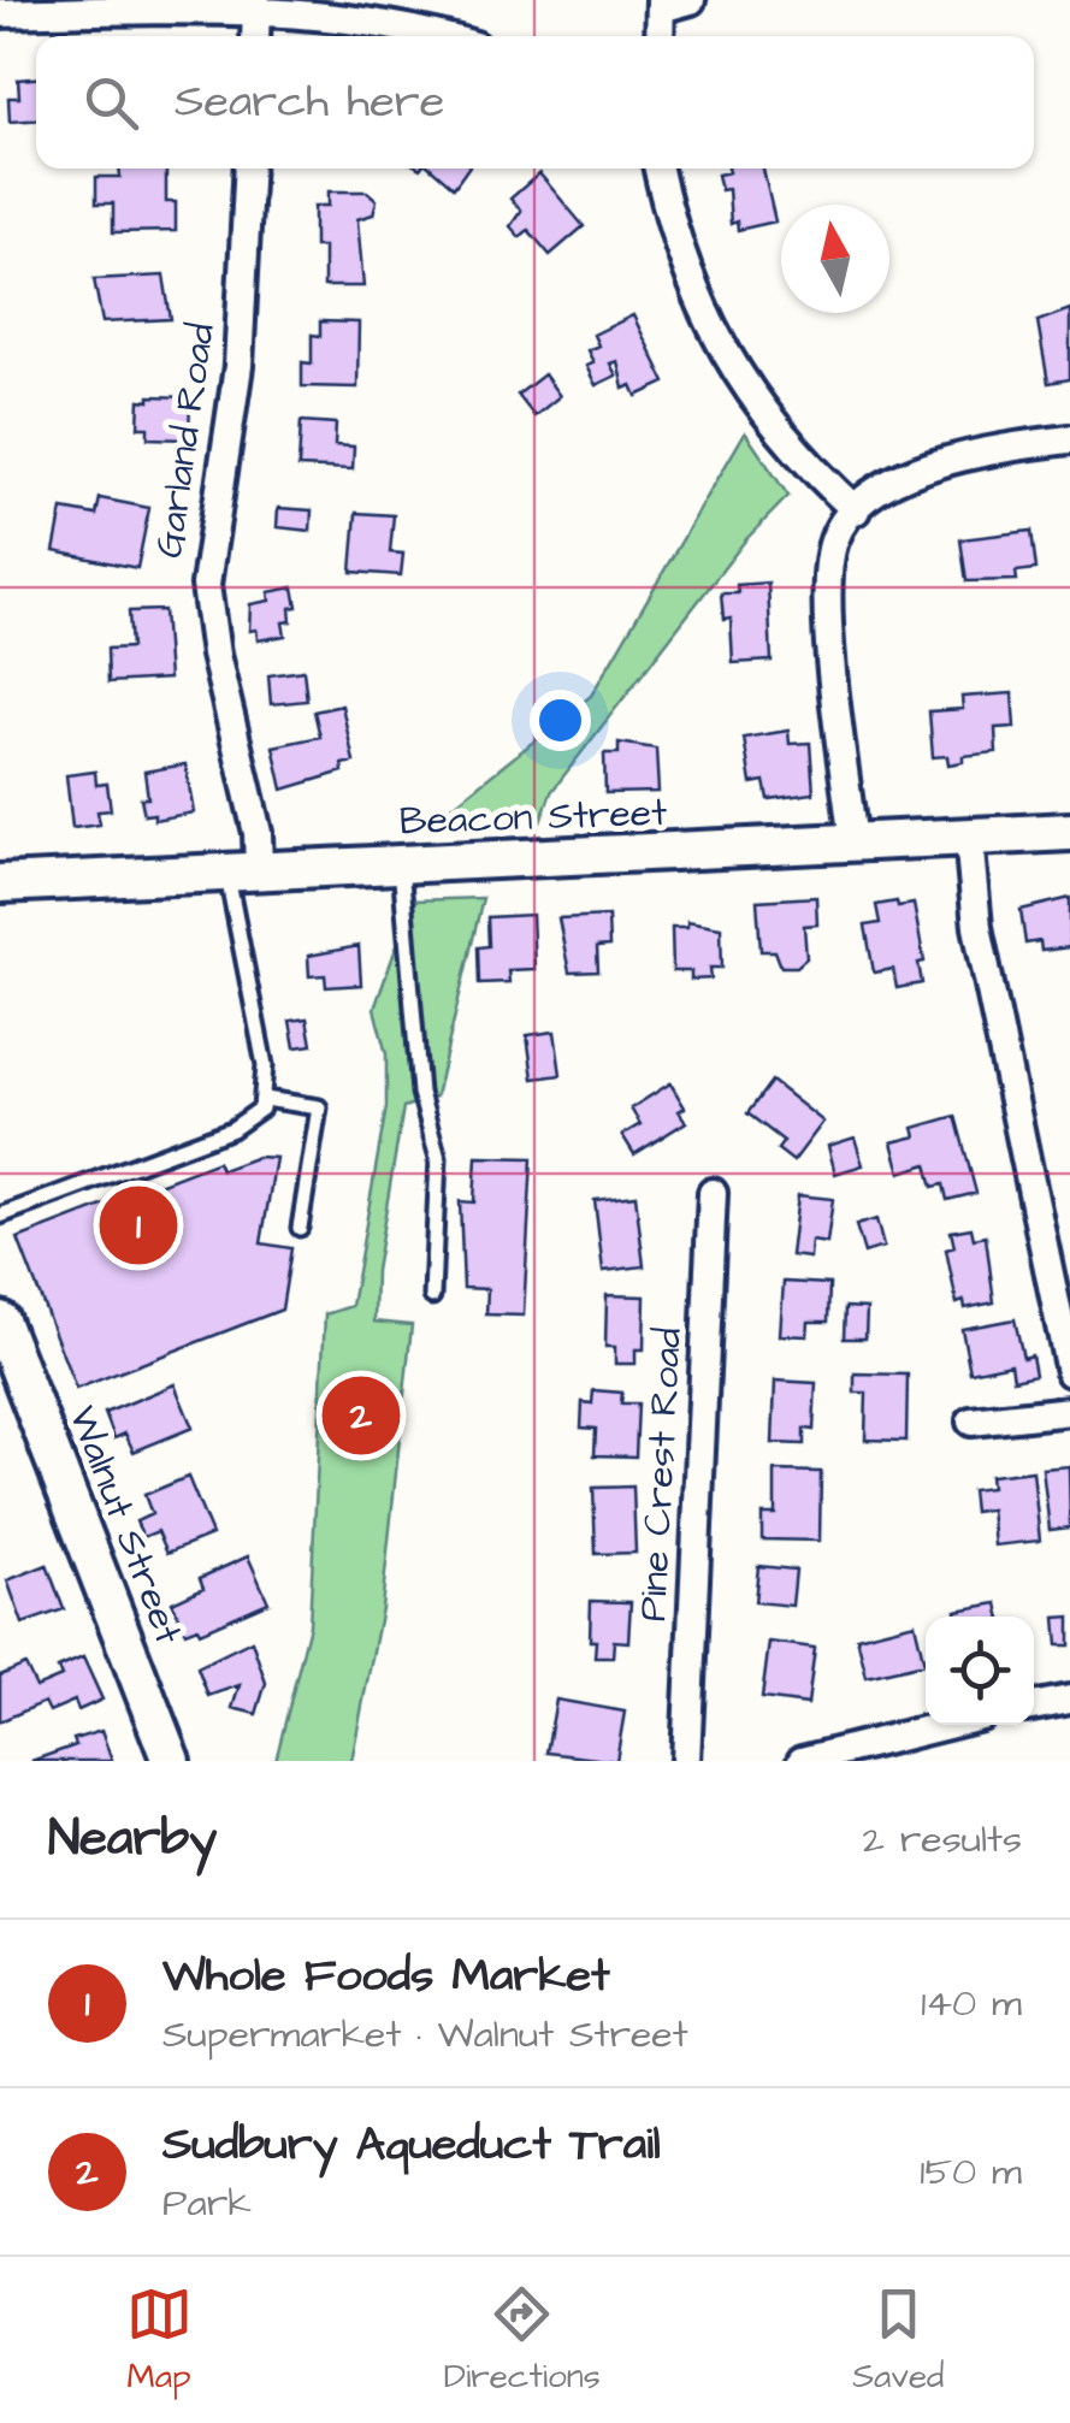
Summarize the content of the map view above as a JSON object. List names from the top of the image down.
{
  "streets": {
    "main road": ["Beacon Street", "Walnut Street"],
    "street": ["Garland Road", "Pine Crest Road"]
  },
  "crossings": [
    ["Garland Road", "Beacon Street"]
  ],
  "north": "top",
  "page": {
    "search": "Search here",
    "pins": ["1", "2"],
    "heading": ["Nearby", "2 results"],
    "list": [
      {
        "mark": "1",
        "name": "Whole Foods Market",
        "note": "Supermarket · Walnut Street",
        "value": "140 m"
      },
      {
        "mark": "2",
        "name": "Sudbury Aqueduct Trail",
        "note": "Park",
        "value": "150 m"
      }
    ],
    "nav": ["Map", "Directions", "Saved"]
  }
}
